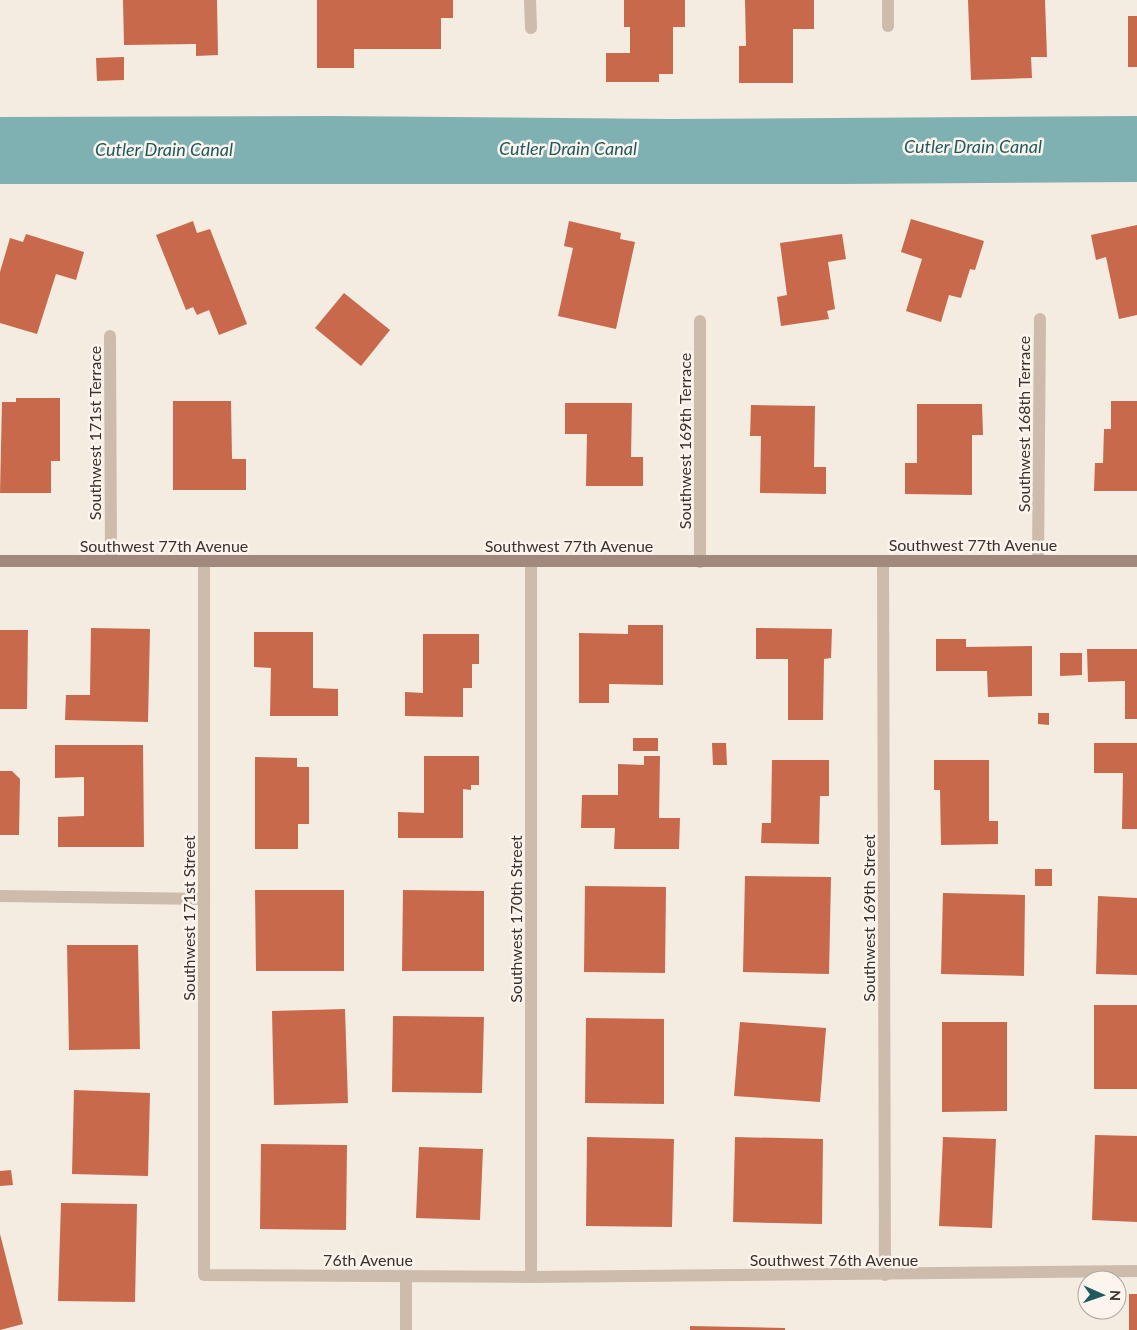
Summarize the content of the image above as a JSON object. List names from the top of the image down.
{
  "streets": {
    "street": [
      "Southwest 168th Terrace",
      "Southwest 171st Terrace",
      "Southwest 169th Terrace",
      "Southwest 77th Avenue",
      "Southwest 171st Street",
      "Southwest 169th Street",
      "Southwest 170th Street",
      "76th Avenue",
      "Southwest 76th Avenue"
    ]
  },
  "crossings": [
    ["Southwest 168th Terrace", "Southwest 77th Avenue"],
    ["Southwest 171st Terrace", "Southwest 77th Avenue"],
    ["Southwest 169th Terrace", "Southwest 77th Avenue"],
    ["Southwest 77th Avenue", "Southwest 171st Street"],
    ["Southwest 77th Avenue", "Southwest 169th Street"],
    ["Southwest 77th Avenue", "Southwest 170th Street"],
    ["Southwest 171st Street", "76th Avenue"],
    ["Southwest 169th Street", "Southwest 76th Avenue"],
    ["Southwest 170th Street", "76th Avenue"],
    ["Southwest 170th Street", "Southwest 76th Avenue"],
    ["76th Avenue", "Southwest 76th Avenue"]
  ],
  "water": ["Cutler Drain Canal"],
  "north": "right"
}
